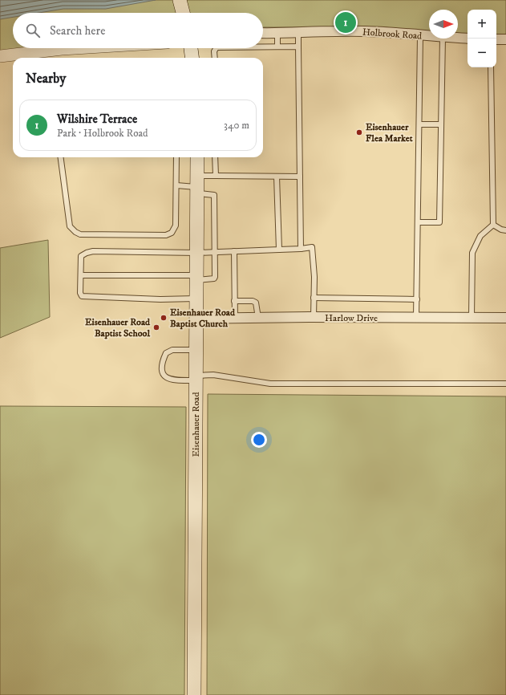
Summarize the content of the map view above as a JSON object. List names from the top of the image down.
{
  "streets": {
    "main road": ["Eisenhauer Road"],
    "street": ["Holbrook Road", "Harlow Drive"]
  },
  "crossings": [
    ["Harlow Drive", "Eisenhauer Road"]
  ],
  "places": ["Eisenhauer Flea Market", "Eisenhauer Road Baptist Church", "Eisenhauer Road Baptist School"],
  "north": "right",
  "page": {
    "map_buttons": ["+", "−"],
    "pins": "1",
    "search": "Search here",
    "heading": "Nearby",
    "list": [
      {
        "mark": "1",
        "name": "Wilshire Terrace",
        "note": "Park · Holbrook Road",
        "value": "340 m"
      }
    ]
  }
}
